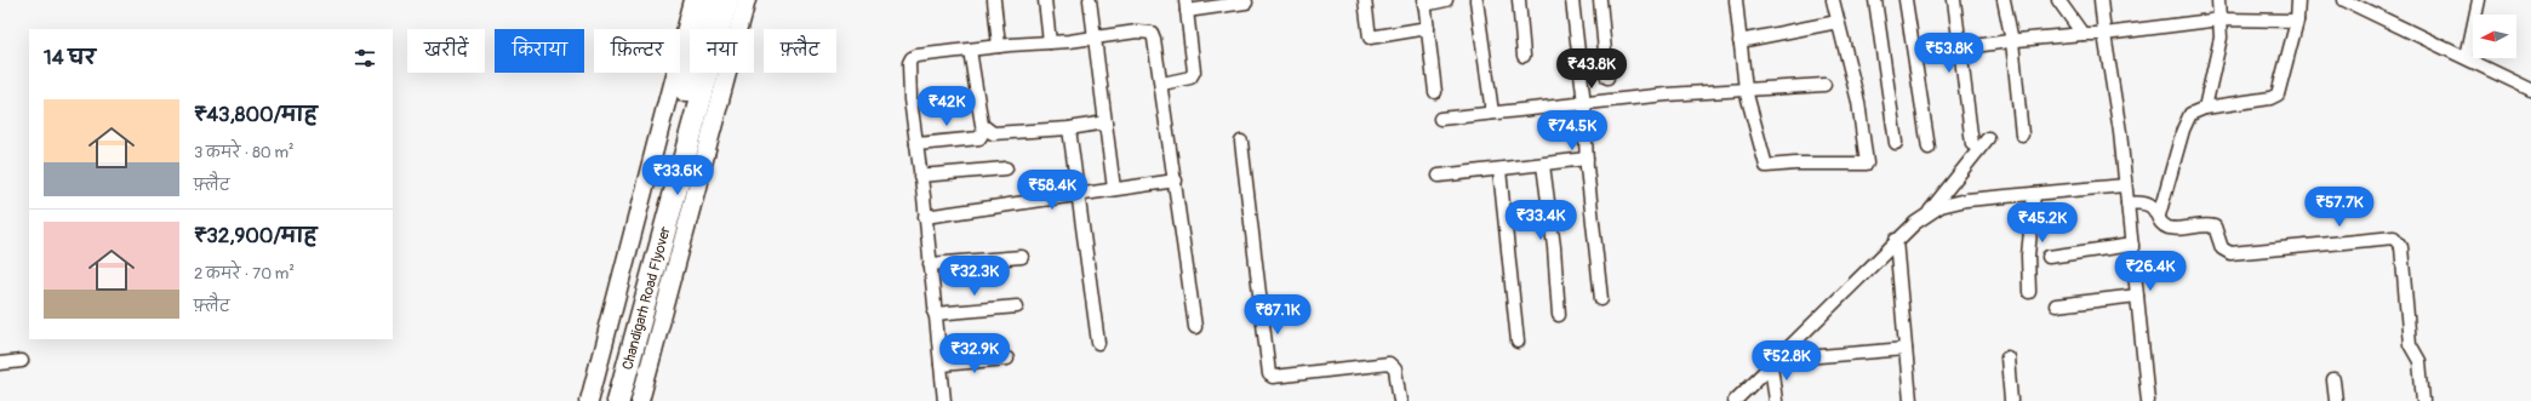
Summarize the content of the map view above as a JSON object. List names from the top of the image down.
{
  "streets": {
    "highway": ["Chandigarh Road Flyover"]
  },
  "north": "left",
  "page": {
    "chip": [
      "खरीदें",
      "किराया",
      "फ़िल्टर",
      "नया",
      "फ़्लैट"
    ],
    "heading": "14 घर",
    "price": [
      "₹53.8K",
      "₹43.8K",
      "₹42K",
      "₹74.5K",
      "₹33.6K",
      "₹58.4K",
      "₹57.7K",
      "₹33.4K",
      "₹45.2K",
      "₹26.4K",
      "₹32.3K",
      "₹87.1K",
      "₹32.9K",
      "₹52.8K"
    ],
    "list": [
      {
        "name": "₹43,800/माह",
        "note": "3 कमरे · 80 m² · फ़्लैट"
      },
      {
        "name": "₹32,900/माह",
        "note": "2 कमरे · 70 m² · फ़्लैट"
      }
    ]
  }
}
